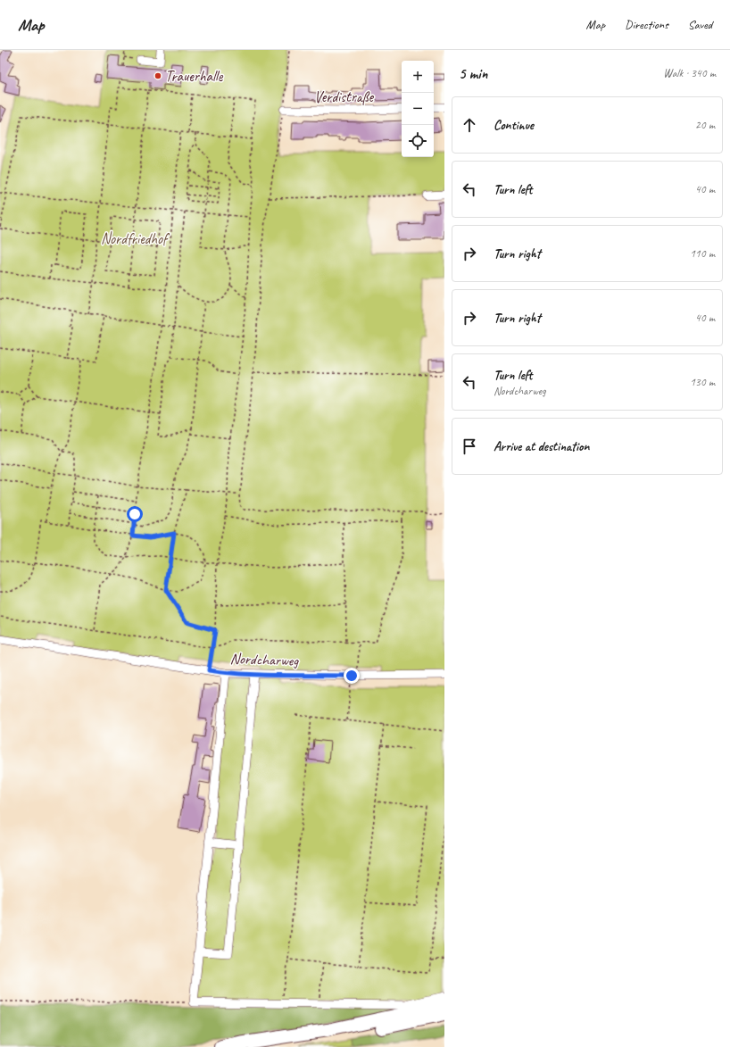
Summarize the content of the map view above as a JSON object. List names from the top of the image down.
{
  "streets": {
    "street": ["Verdistraße", "Nordcharweg"]
  },
  "parks": ["Nordfriedhof"],
  "places": ["Trauerhalle"],
  "page": {
    "header": "Map",
    "nav": ["Map", "Directions", "Saved"],
    "heading": ["5 min", "Walk · 340 m"],
    "map_buttons": ["+", "−"],
    "list": [
      ["Continue", "20 m"],
      ["Turn left", "40 m"],
      ["Turn right", "110 m"],
      ["Turn right", "40 m"],
      ["Turn left", "Nordcharweg", "130 m"],
      "Arrive at destination"
    ]
  }
}
